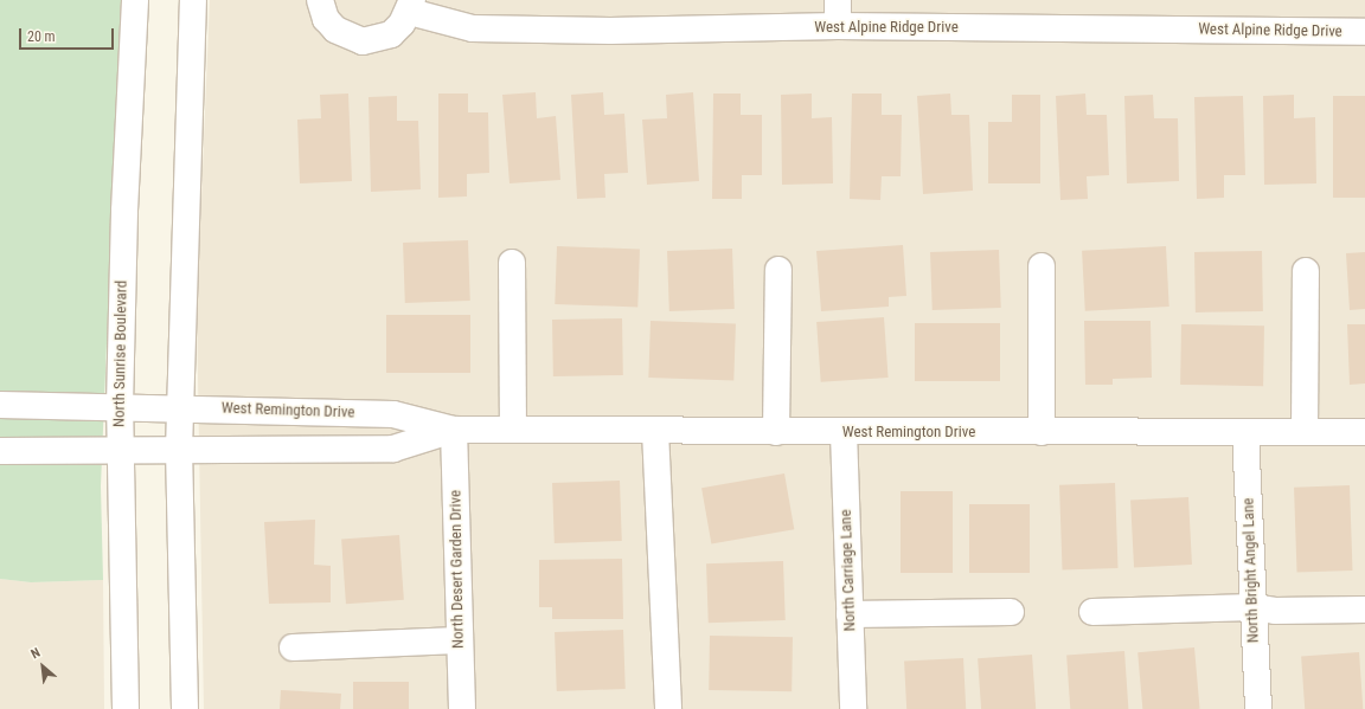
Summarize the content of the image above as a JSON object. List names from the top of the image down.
{
  "streets": {
    "street": [
      "West Alpine Ridge Drive",
      "North Sunrise Boulevard",
      "West Remington Drive",
      "North Desert Garden Drive",
      "North Carriage Lane",
      "North Bright Angel Lane"
    ]
  },
  "crossings": [
    ["North Sunrise Boulevard", "West Remington Drive"],
    ["West Remington Drive", "North Desert Garden Drive"],
    ["West Remington Drive", "North Carriage Lane"],
    ["West Remington Drive", "North Bright Angel Lane"]
  ],
  "scale_bar": "20 m",
  "north": "top left"
}
